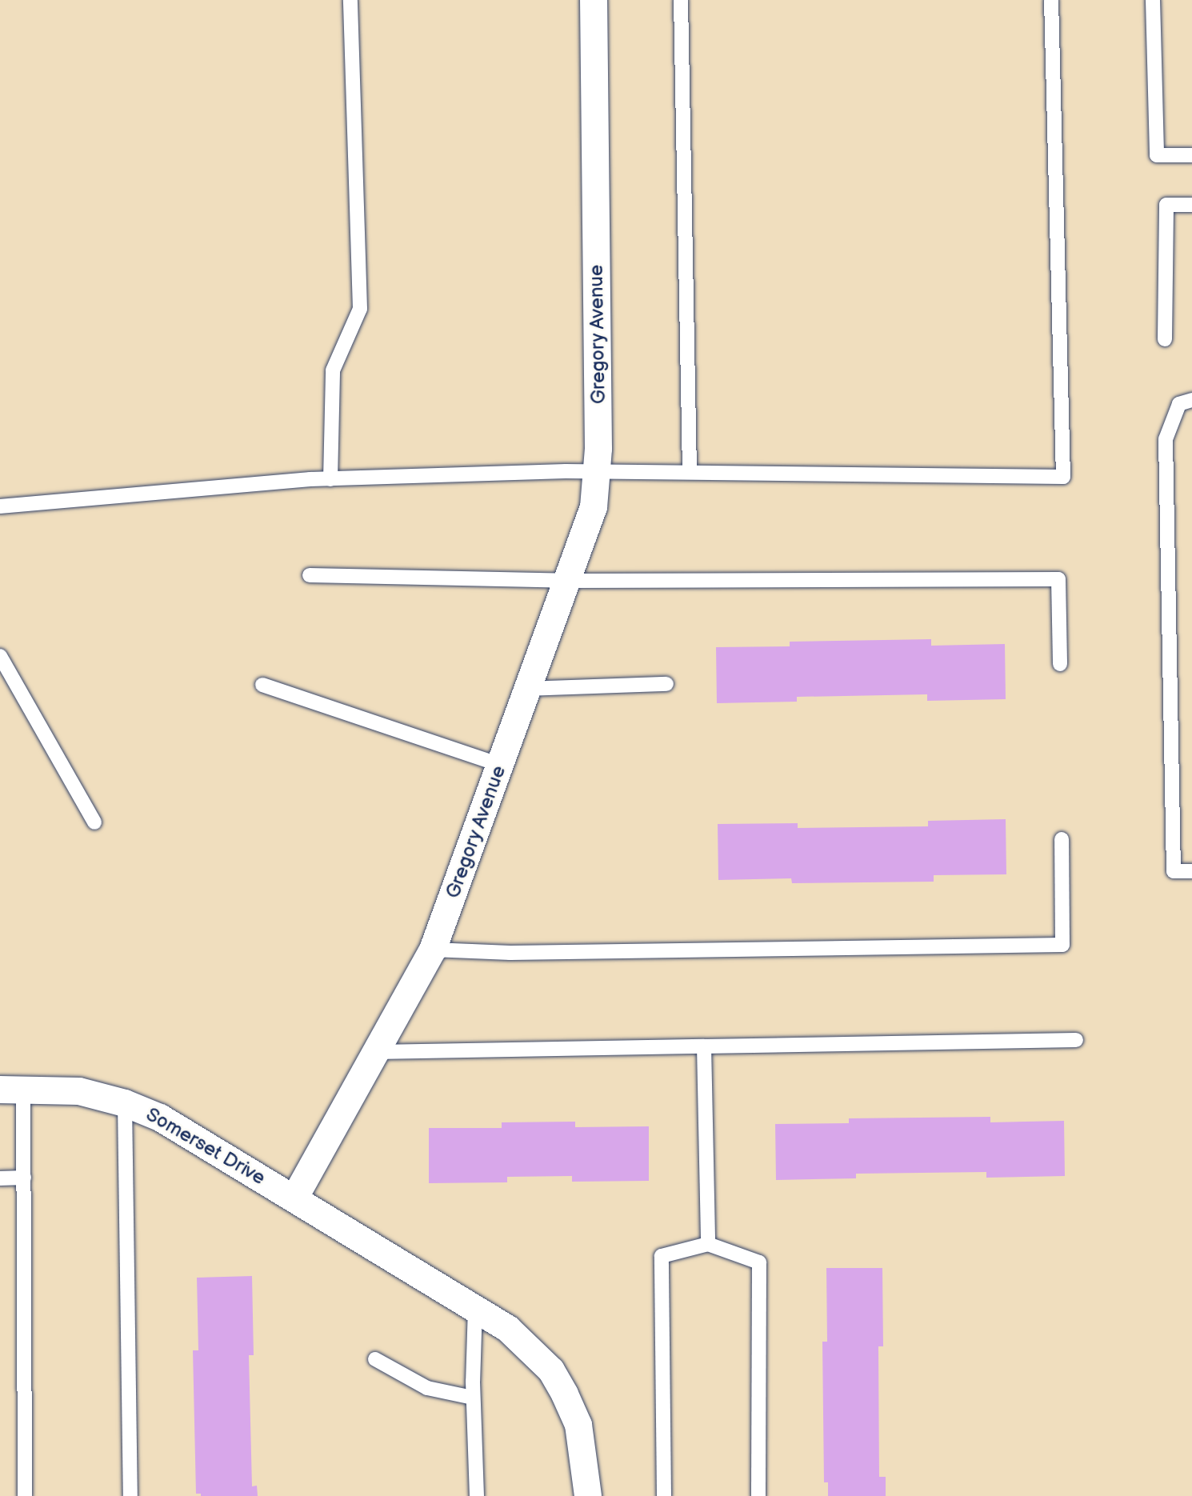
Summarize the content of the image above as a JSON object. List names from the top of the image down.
{
  "streets": {
    "street": ["Gregory Avenue", "Somerset Drive"]
  },
  "crossings": [
    ["Gregory Avenue", "Somerset Drive"]
  ]
}
